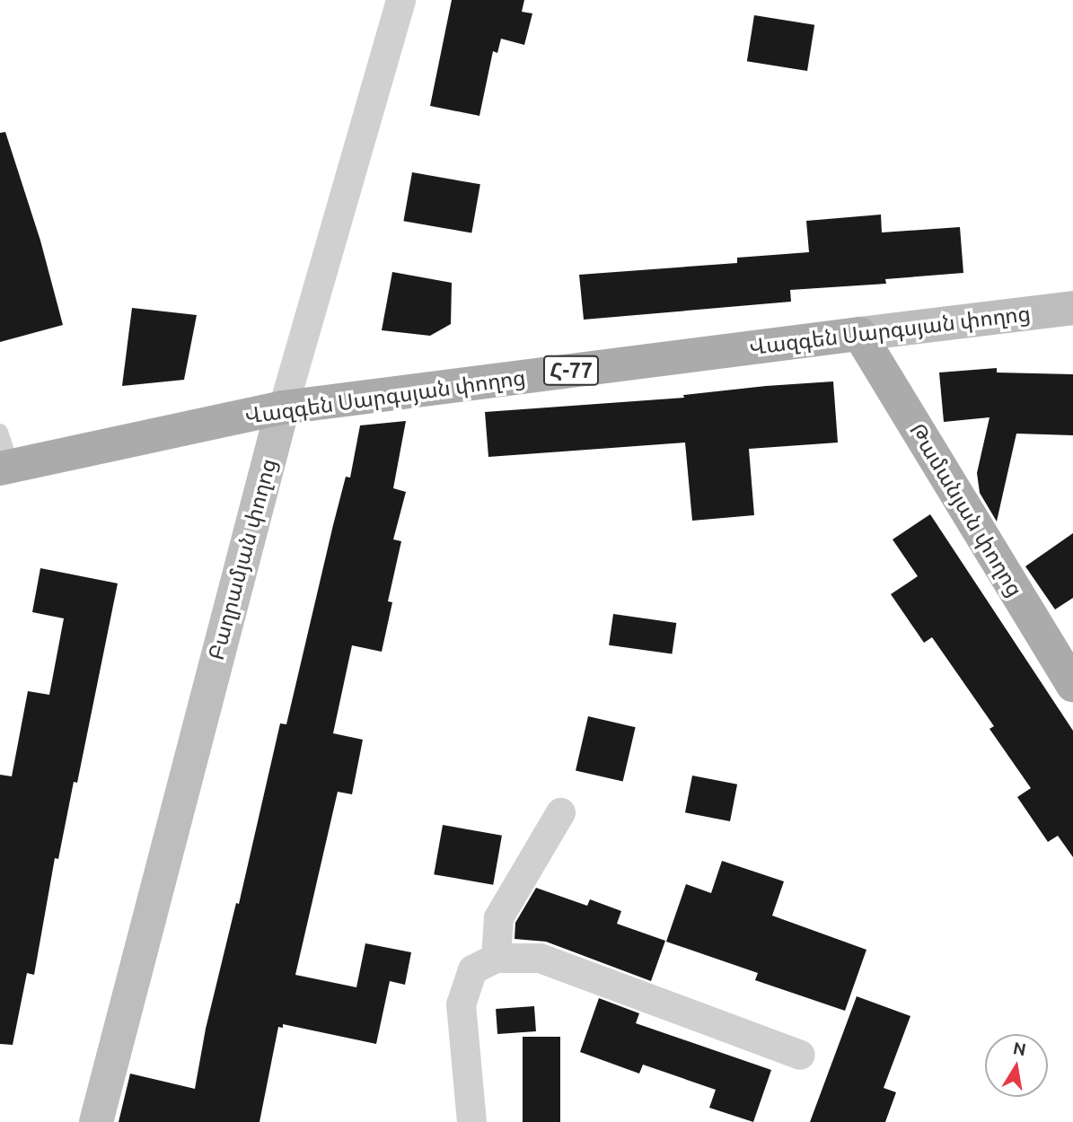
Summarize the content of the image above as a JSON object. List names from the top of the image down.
{
  "streets": {
    "main road": [
      "Վազգեն Սարգսյան փողոց",
      "Հ-77",
      "Թամանյան փողոց",
      "Բաղրամյան փողոց"
    ]
  },
  "crossings": [
    ["Վազգեն Սարգսյան փողոց", "Թամանյան փողոց"],
    ["Վազգեն Սարգսյան փողոց", "Բաղրամյան փողոց"]
  ],
  "north": "top"
}
